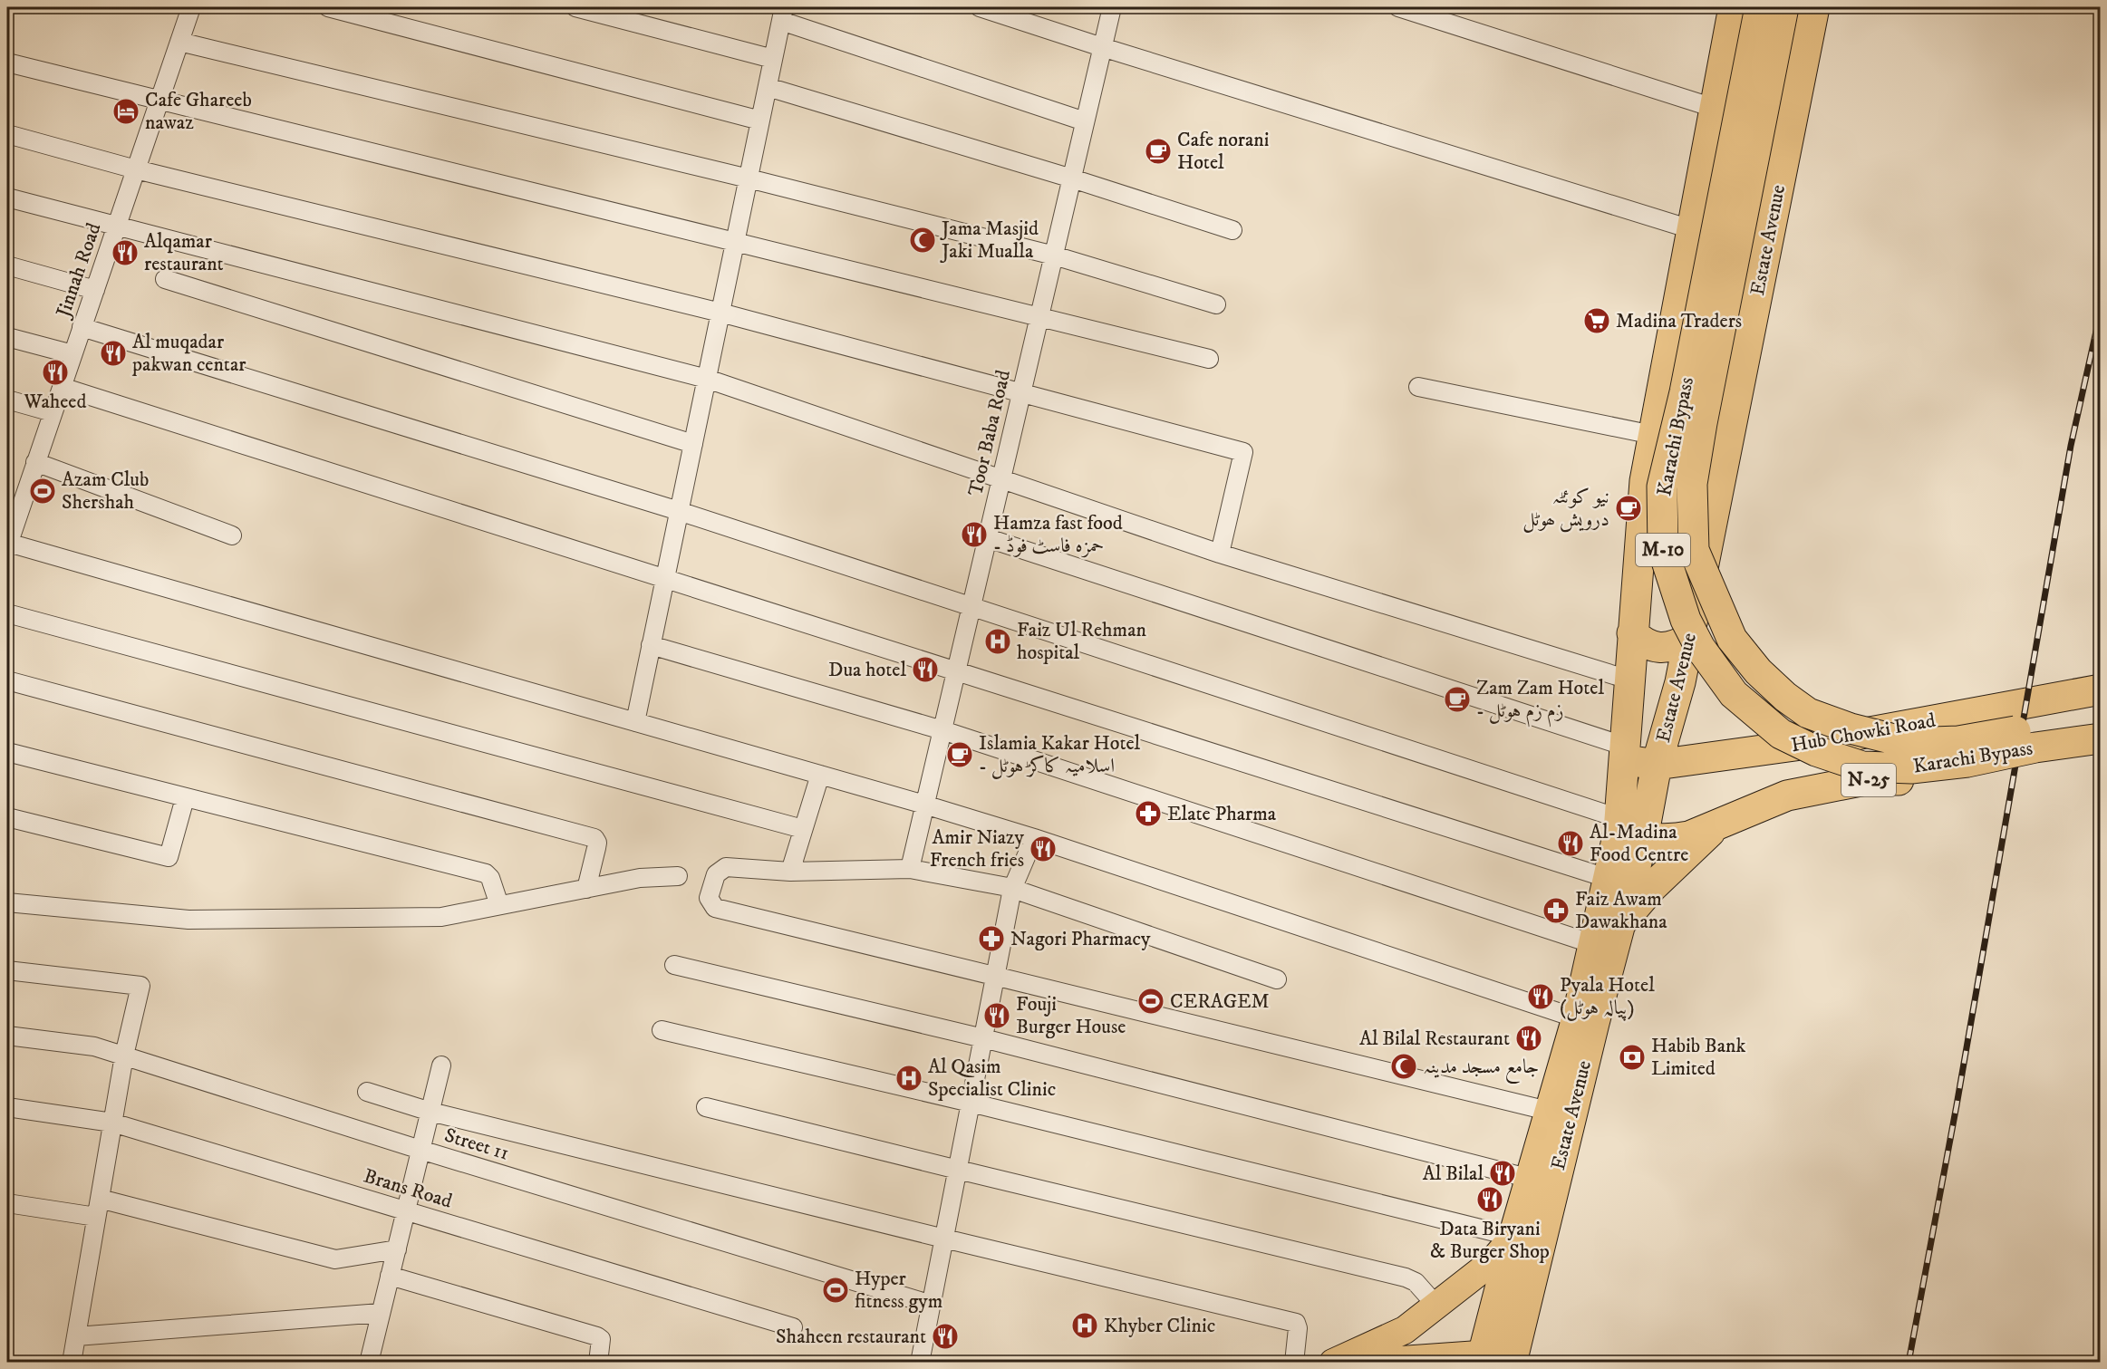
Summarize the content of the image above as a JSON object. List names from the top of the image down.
{
  "streets": {
    "highway": [
      "Estate Avenue",
      "Karachi Bypass",
      "M-10",
      "Hub Chowki Road",
      "N-25"
    ],
    "street": [
      "Jinnah Road",
      "Toor Baba Road",
      "Street 11",
      "Brans Road"
    ]
  },
  "crossings": [
    ["Estate Avenue", "Hub Chowki Road"],
    ["Estate Avenue", "N-25"]
  ],
  "places": {
    "hotel": ["Cafe Ghareeb nawaz"],
    "cafe": [
      "Cafe norani Hotel",
      "نیو کوئٹہ درویش ھوٹل",
      "Zam Zam Hotel - زم زم ہوٹل",
      "Islamia Kakar Hotel - اسلامیہ کاکڑ ہوٹل"
    ],
    "mosque": ["Jama Masjid Jaki Mualla", "جامع مسجد مدینہ"],
    "restaurant": [
      "Alqamar restaurant",
      "Al muqadar pakwan centar",
      "Waheed",
      "Hamza fast food - حمزہ فاسٹ فوڈ",
      "Dua hotel",
      "Al-Madina Food Centre",
      "Amir Niazy French fries",
      "Pyala Hotel (پیالہ ہوٹل)",
      "Fouji Burger House",
      "Al Bilal Restaurant",
      "Al Bilal",
      "Data Biryani & Burger Shop",
      "Shaheen restaurant"
    ],
    "supermarket": ["Madina Traders"],
    "sports": ["Azam Club Shershah", "CERAGEM", "Hyper fitness gym"],
    "hospital": ["Faiz Ul Rehman hospital", "Al Qasim Specialist Clinic", "Khyber Clinic"],
    "pharmacy": ["Elate Pharma", "Faiz Awam Dawakhana", "Nagori Pharmacy"],
    "bank": ["Habib Bank Limited"]
  }
}
